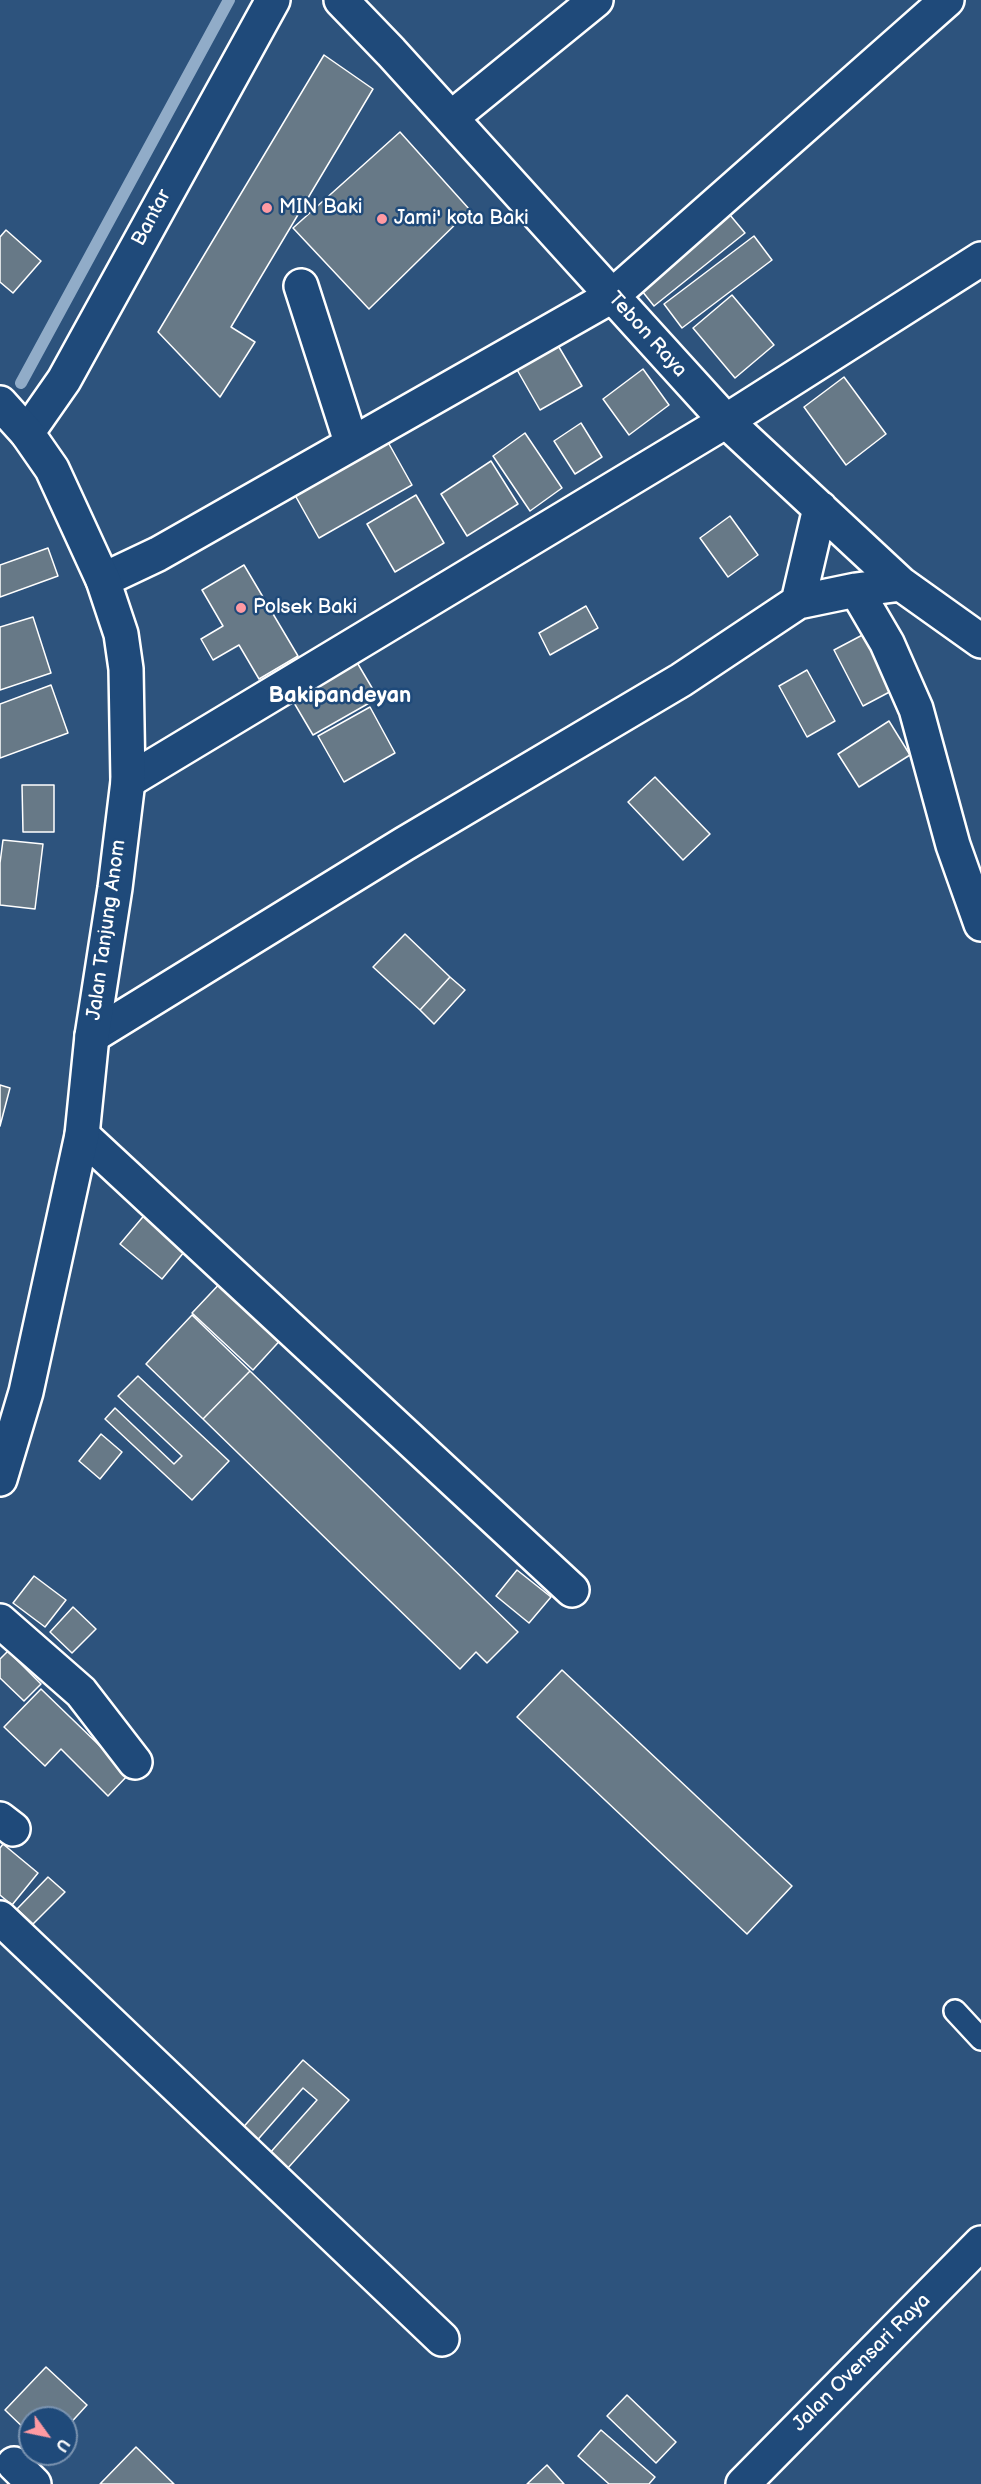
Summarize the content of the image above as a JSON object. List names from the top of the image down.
{
  "streets": {
    "street": [
      "Bantar",
      "Tebon Raya",
      "Jalan Tanjung Anom",
      "Jalan Ovensari Raya"
    ]
  },
  "crossings": [
    ["Bantar", "Jalan Tanjung Anom"]
  ],
  "districts": ["Bakipandeyan"],
  "places": ["MIN Baki", "Jami' kota Baki", "Polsek Baki"],
  "north": "bottom right"
}
